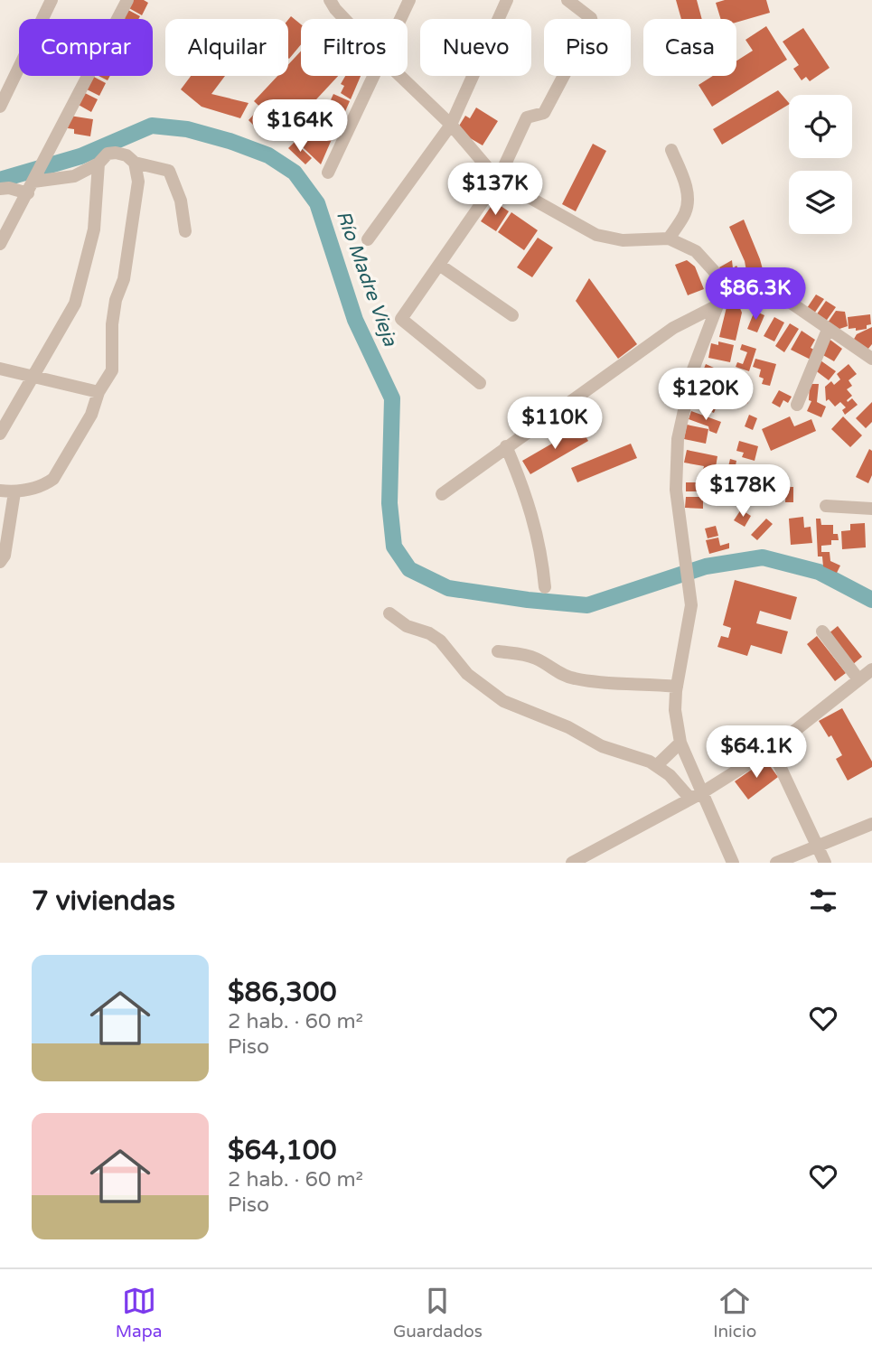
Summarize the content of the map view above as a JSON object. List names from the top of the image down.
{
  "water": ["Río Madre Vieja"],
  "page": {
    "chip": [
      "Comprar",
      "Alquilar",
      "Filtros",
      "Nuevo",
      "Piso",
      "Casa"
    ],
    "price": [
      "$164K",
      "$137K",
      "$86.3K",
      "$120K",
      "$110K",
      "$178K",
      "$64.1K"
    ],
    "heading": "7 viviendas",
    "list": [
      {
        "name": "$86,300",
        "note": "2 hab. · 60 m² · Piso"
      },
      {
        "name": "$64,100",
        "note": "2 hab. · 60 m² · Piso"
      }
    ],
    "tabs": ["Mapa", "Guardados", "Inicio"]
  }
}
